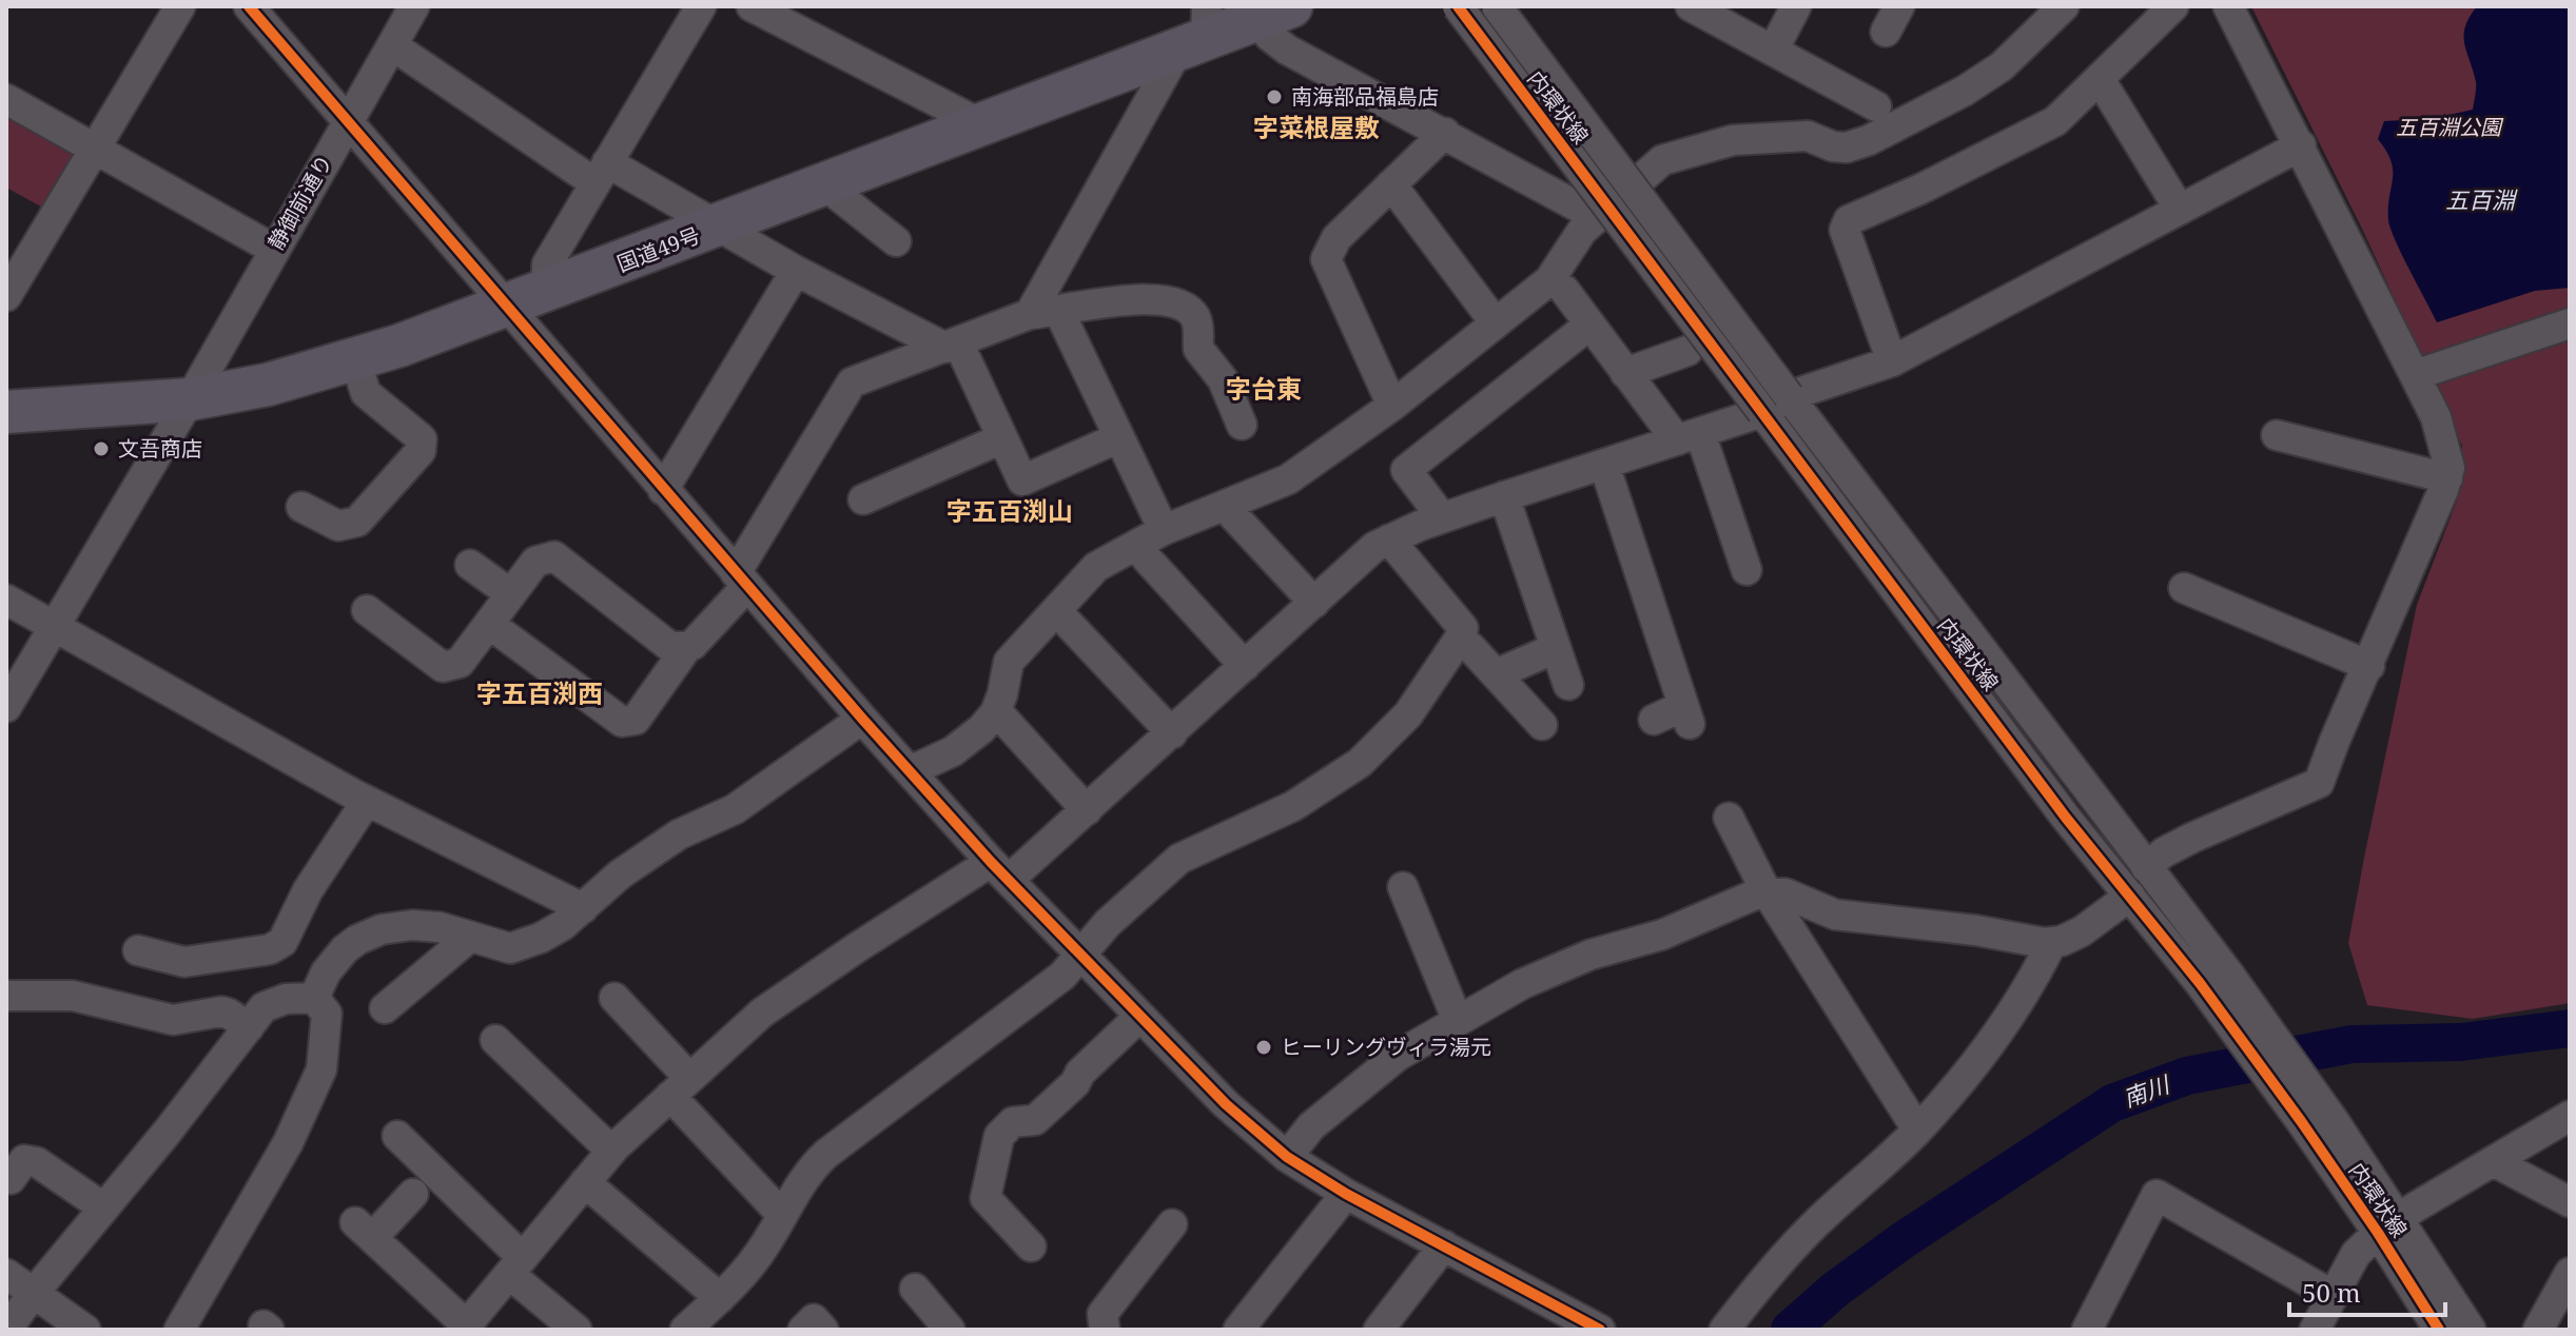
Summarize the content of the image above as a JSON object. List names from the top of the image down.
{
  "streets": {
    "highway": ["国道49号"],
    "street": ["内環状線", "静御前通り"]
  },
  "crossings": [
    ["静御前通り", "国道49号"]
  ],
  "districts": [
    "字菜根屋敷",
    "字台東",
    "字五百渕山",
    "字五百渕西"
  ],
  "water": ["五百淵", "南川"],
  "parks": ["五百淵公園"],
  "places": ["南海部品福島店", "文吾商店", "ヒーリングヴィラ湯元"],
  "scale_bar": "50 m"
}
